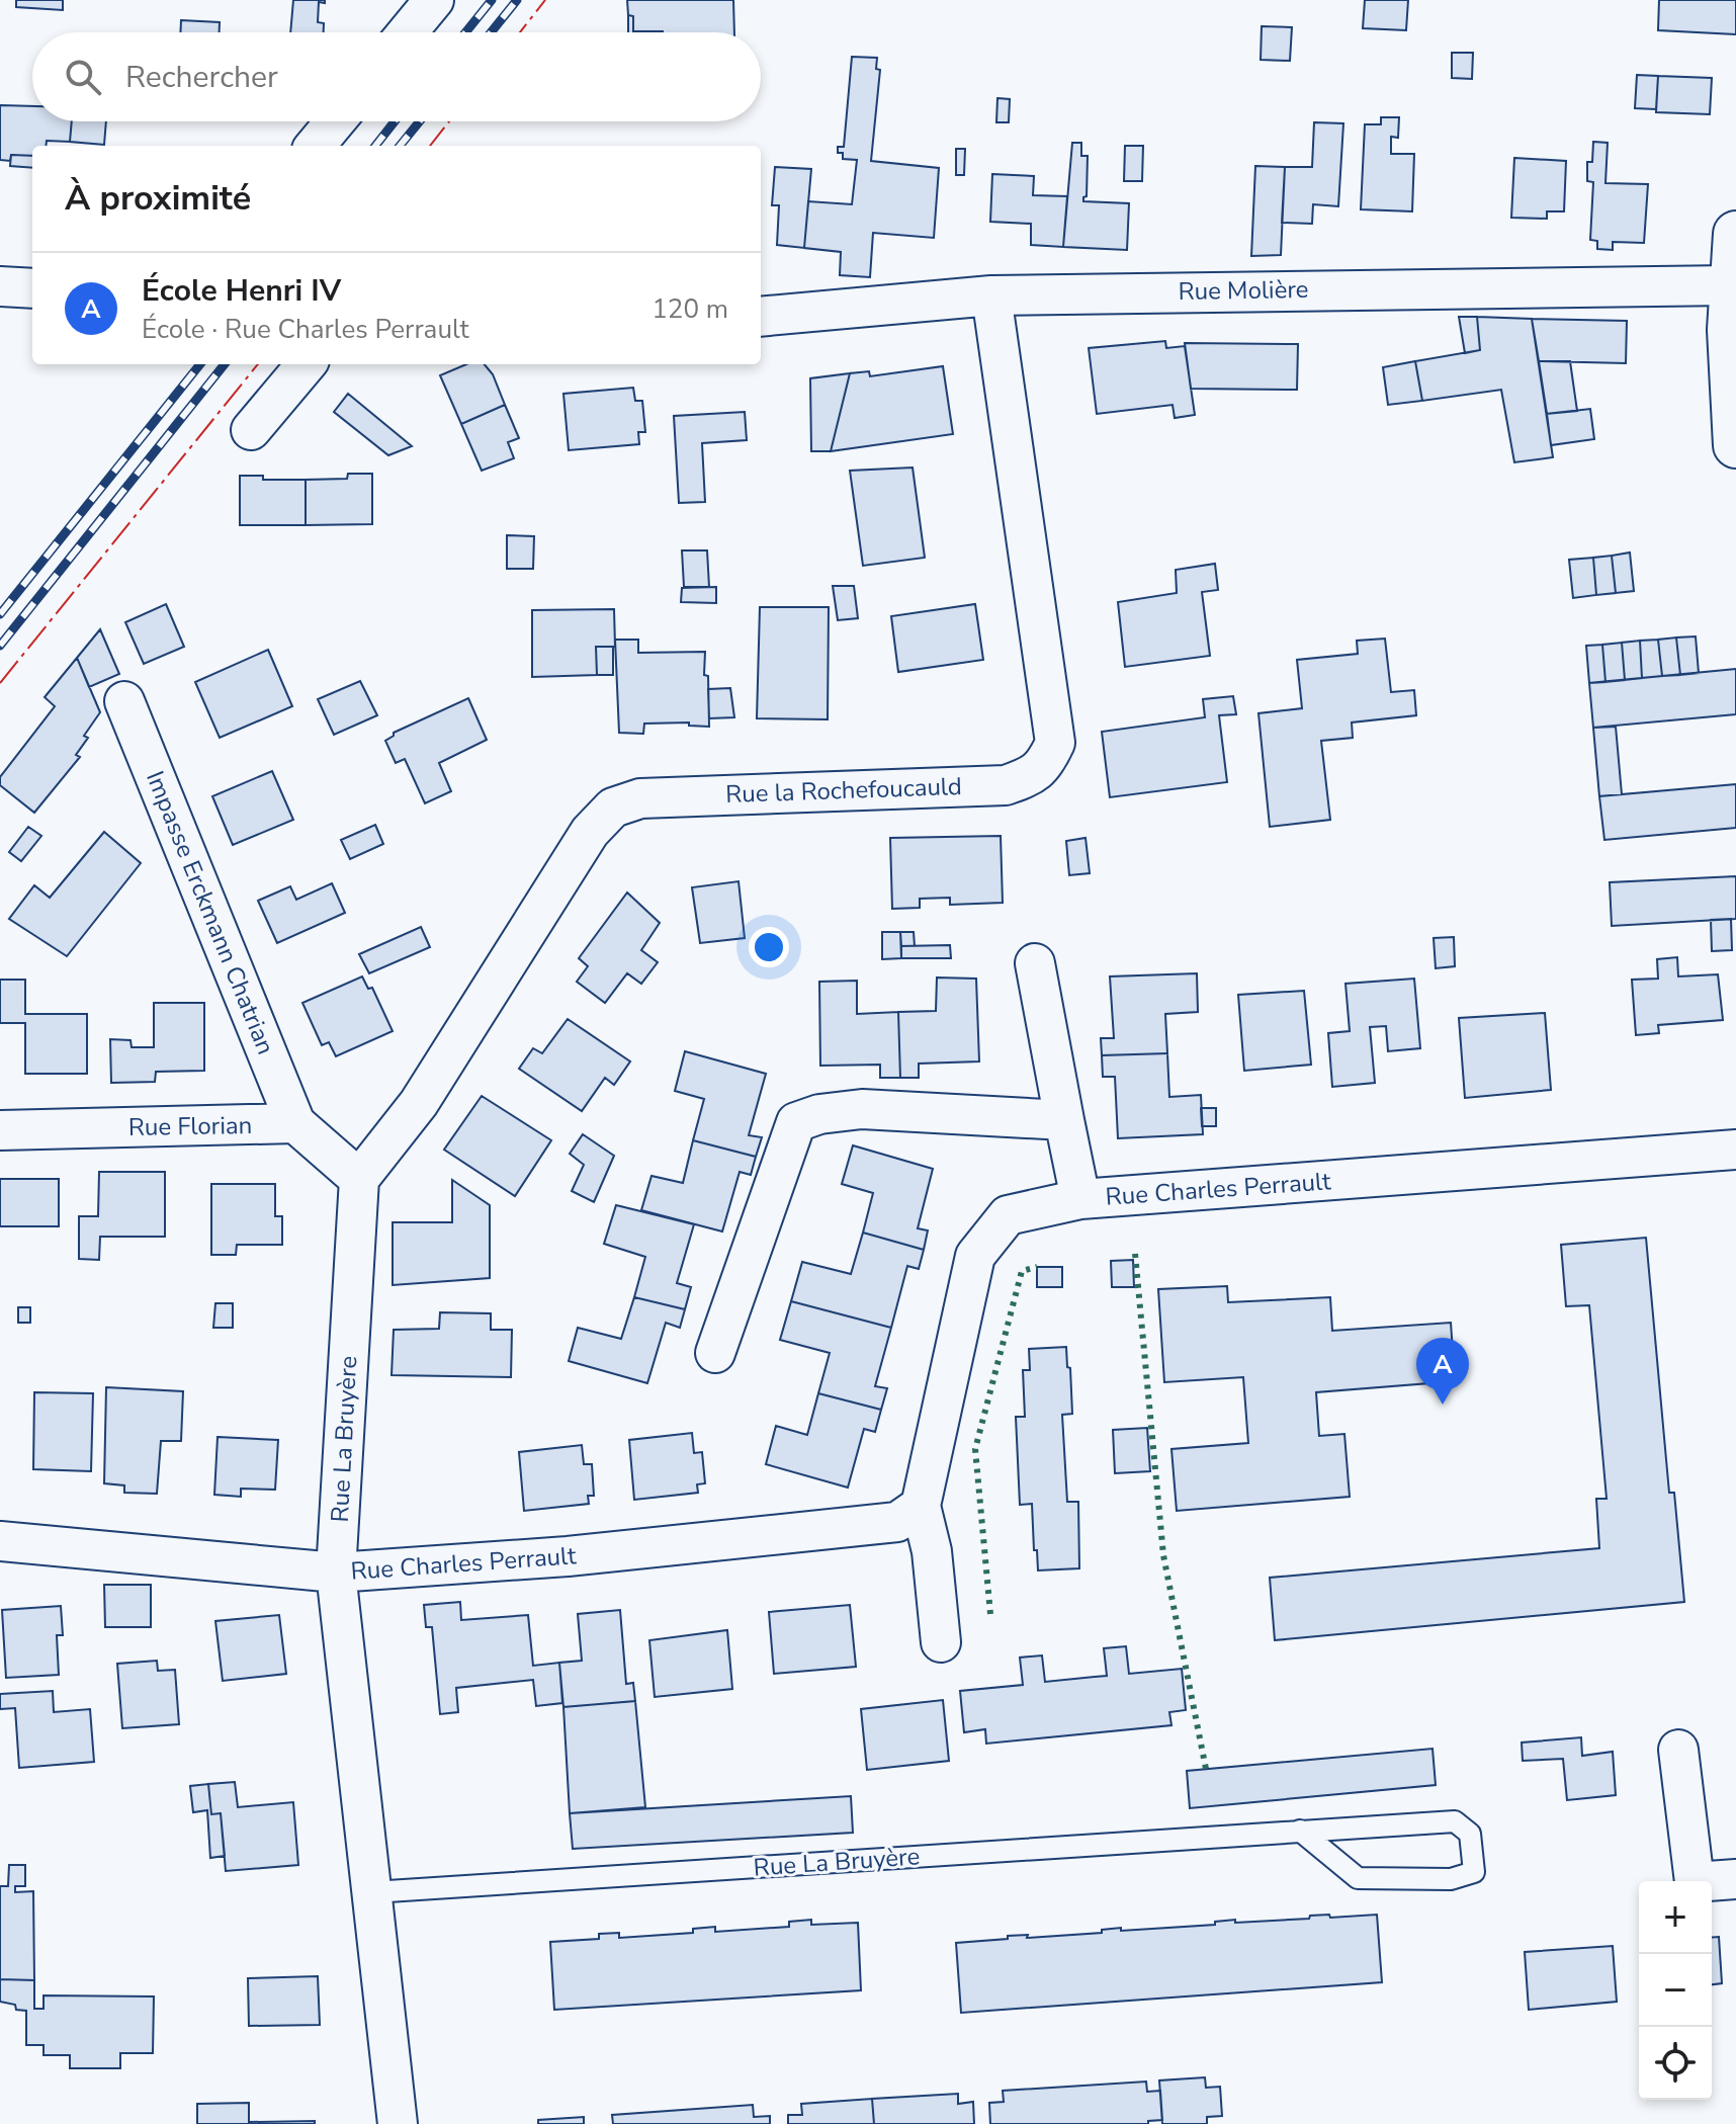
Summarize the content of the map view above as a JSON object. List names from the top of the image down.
{
  "streets": {
    "street": [
      "Rue Molière",
      "Rue la Rochefoucauld",
      "Impasse Erckmann Chatrian",
      "Rue Florian",
      "Rue Charles Perrault",
      "Rue La Bruyère"
    ]
  },
  "crossings": [
    ["Rue Molière", "Rue la Rochefoucauld"],
    ["Rue la Rochefoucauld", "Rue La Bruyère"],
    ["Impasse Erckmann Chatrian", "Rue Florian"],
    ["Rue Charles Perrault", "Rue La Bruyère"]
  ],
  "page": {
    "search": "Rechercher",
    "heading": "À proximité",
    "list": [
      {
        "mark": "A",
        "name": "École Henri IV",
        "note": "École · Rue Charles Perrault",
        "value": "120 m"
      }
    ],
    "pins": "A",
    "map_buttons": ["+", "−"]
  }
}
